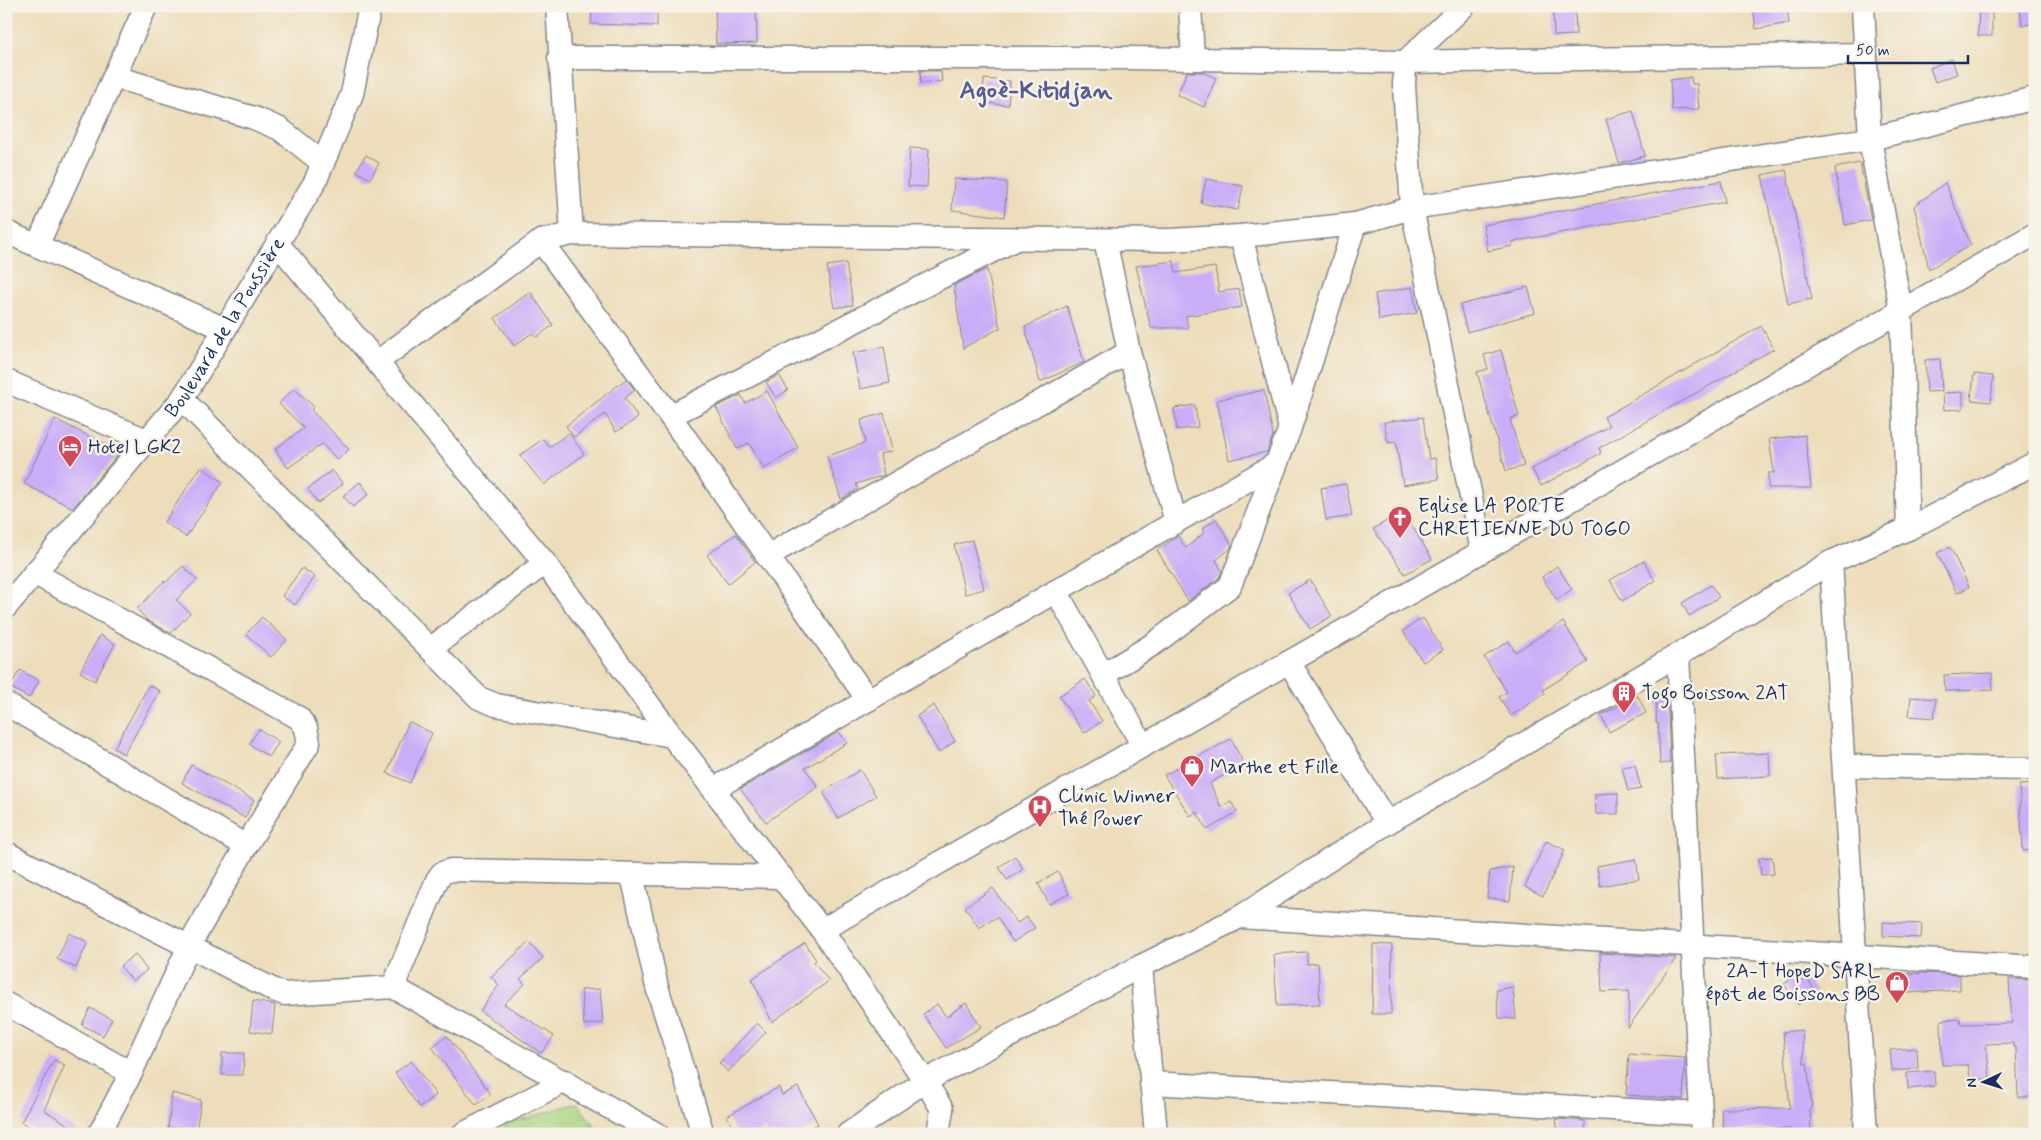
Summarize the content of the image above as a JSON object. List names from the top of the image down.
{
  "streets": {
    "street": ["Boulevard de la Poussière"]
  },
  "districts": ["Agoè-Kitidjan"],
  "places": {
    "hotel": ["Hotel LGK2"],
    "church": ["Eglise LA PORTE CHRETIENNE DU TOGO"],
    "building": ["Togo Boisson 2AT"],
    "shop": ["Marthe et Fille", "2A-T HopeD SARL épôt de Boissons BB"],
    "hospital": ["Clinic Winner Thé Power"]
  },
  "scale_bar": "50 m",
  "north": "left"
}
